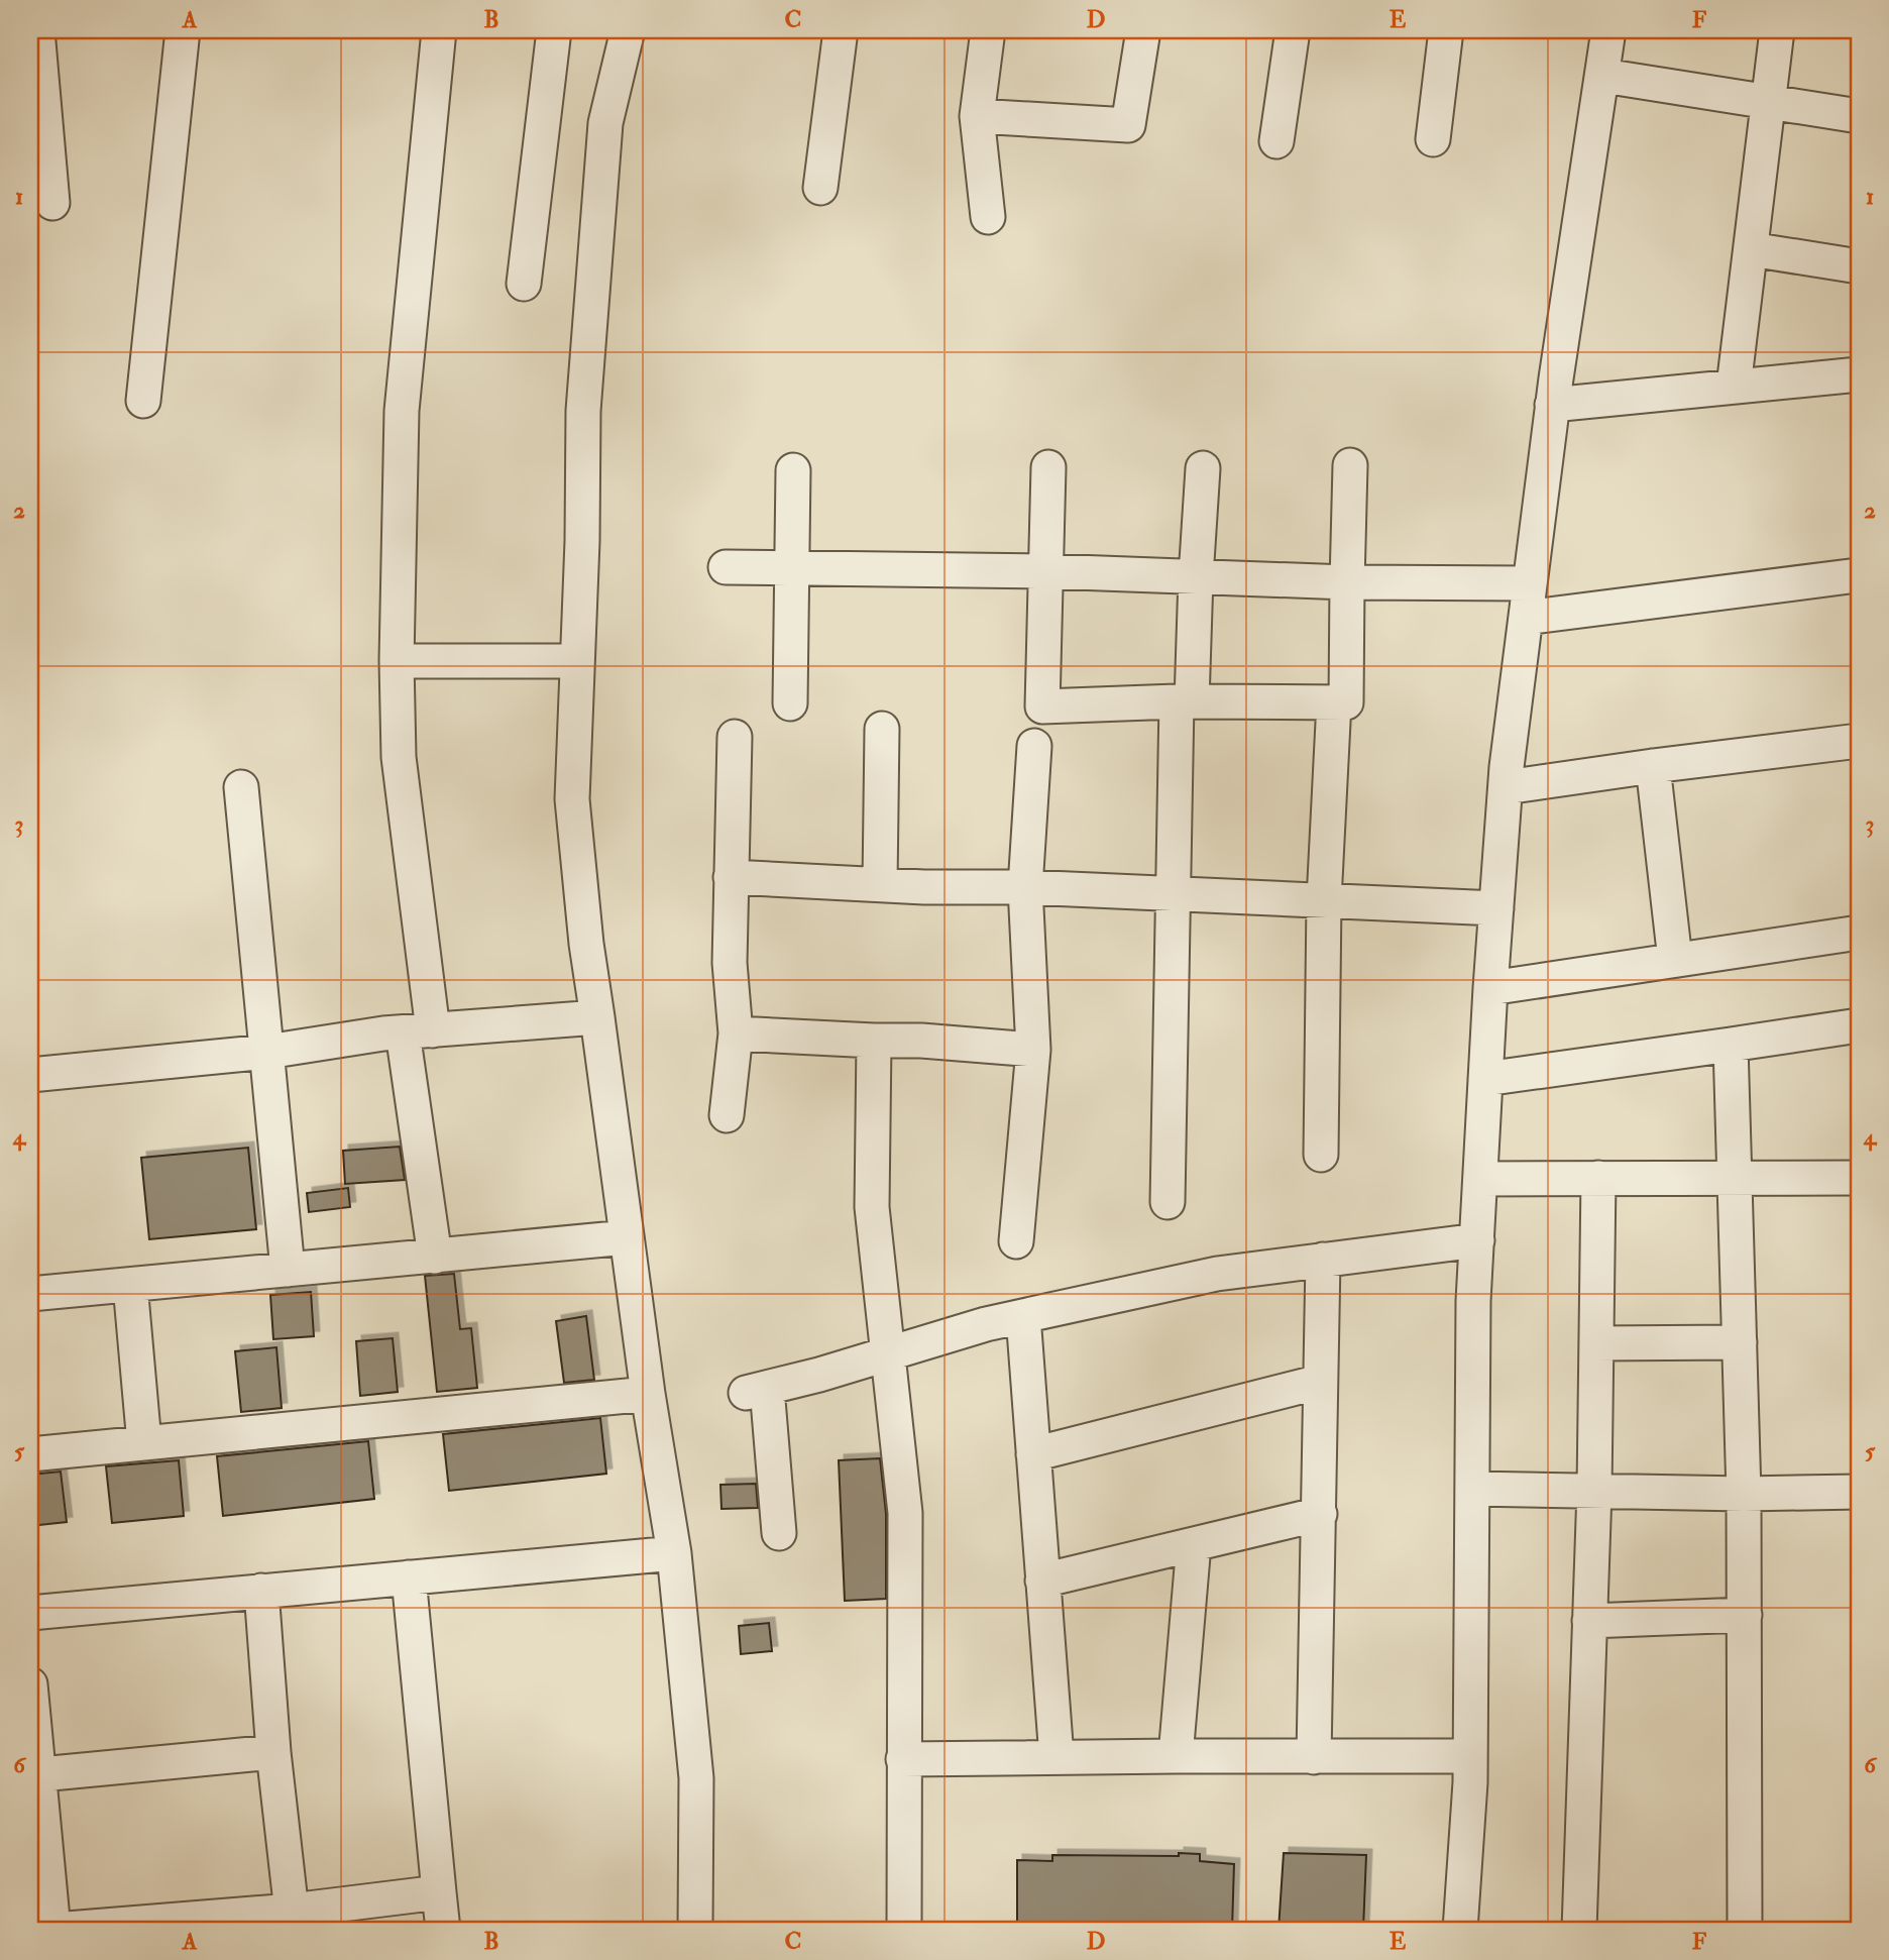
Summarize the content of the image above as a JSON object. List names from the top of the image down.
{
  "grid": {
    "columns": [
      "A",
      "B",
      "C",
      "D",
      "E",
      "F"
    ],
    "rows": [
      "1",
      "2",
      "3",
      "4",
      "5",
      "6"
    ]
  }
}
